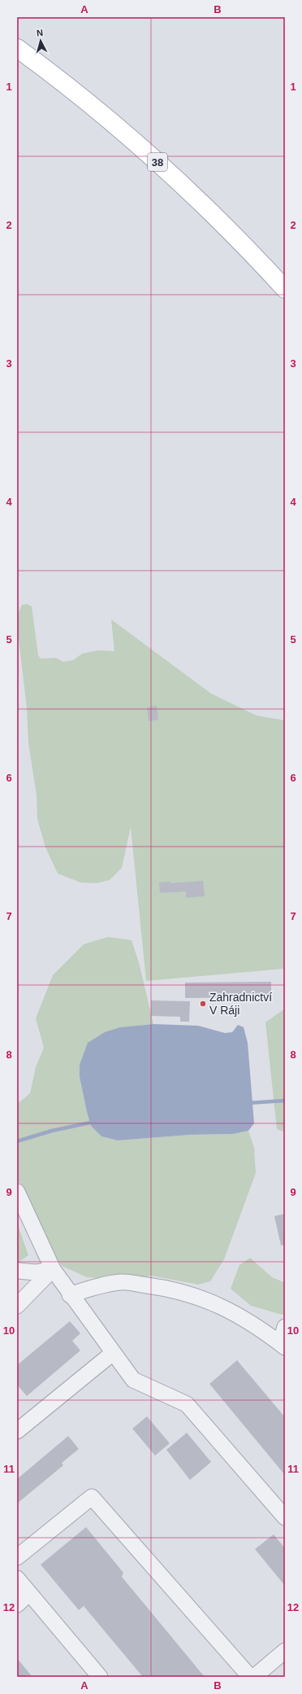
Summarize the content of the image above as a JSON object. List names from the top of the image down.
{
  "streets": {
    "main road": ["38"]
  },
  "places": ["Zahradnictví V Ráji"],
  "north": "top",
  "grid": {
    "columns": ["A", "B"],
    "rows": [
      "1",
      "2",
      "3",
      "4",
      "5",
      "6",
      "7",
      "8",
      "9",
      "10",
      "11",
      "12"
    ]
  }
}
